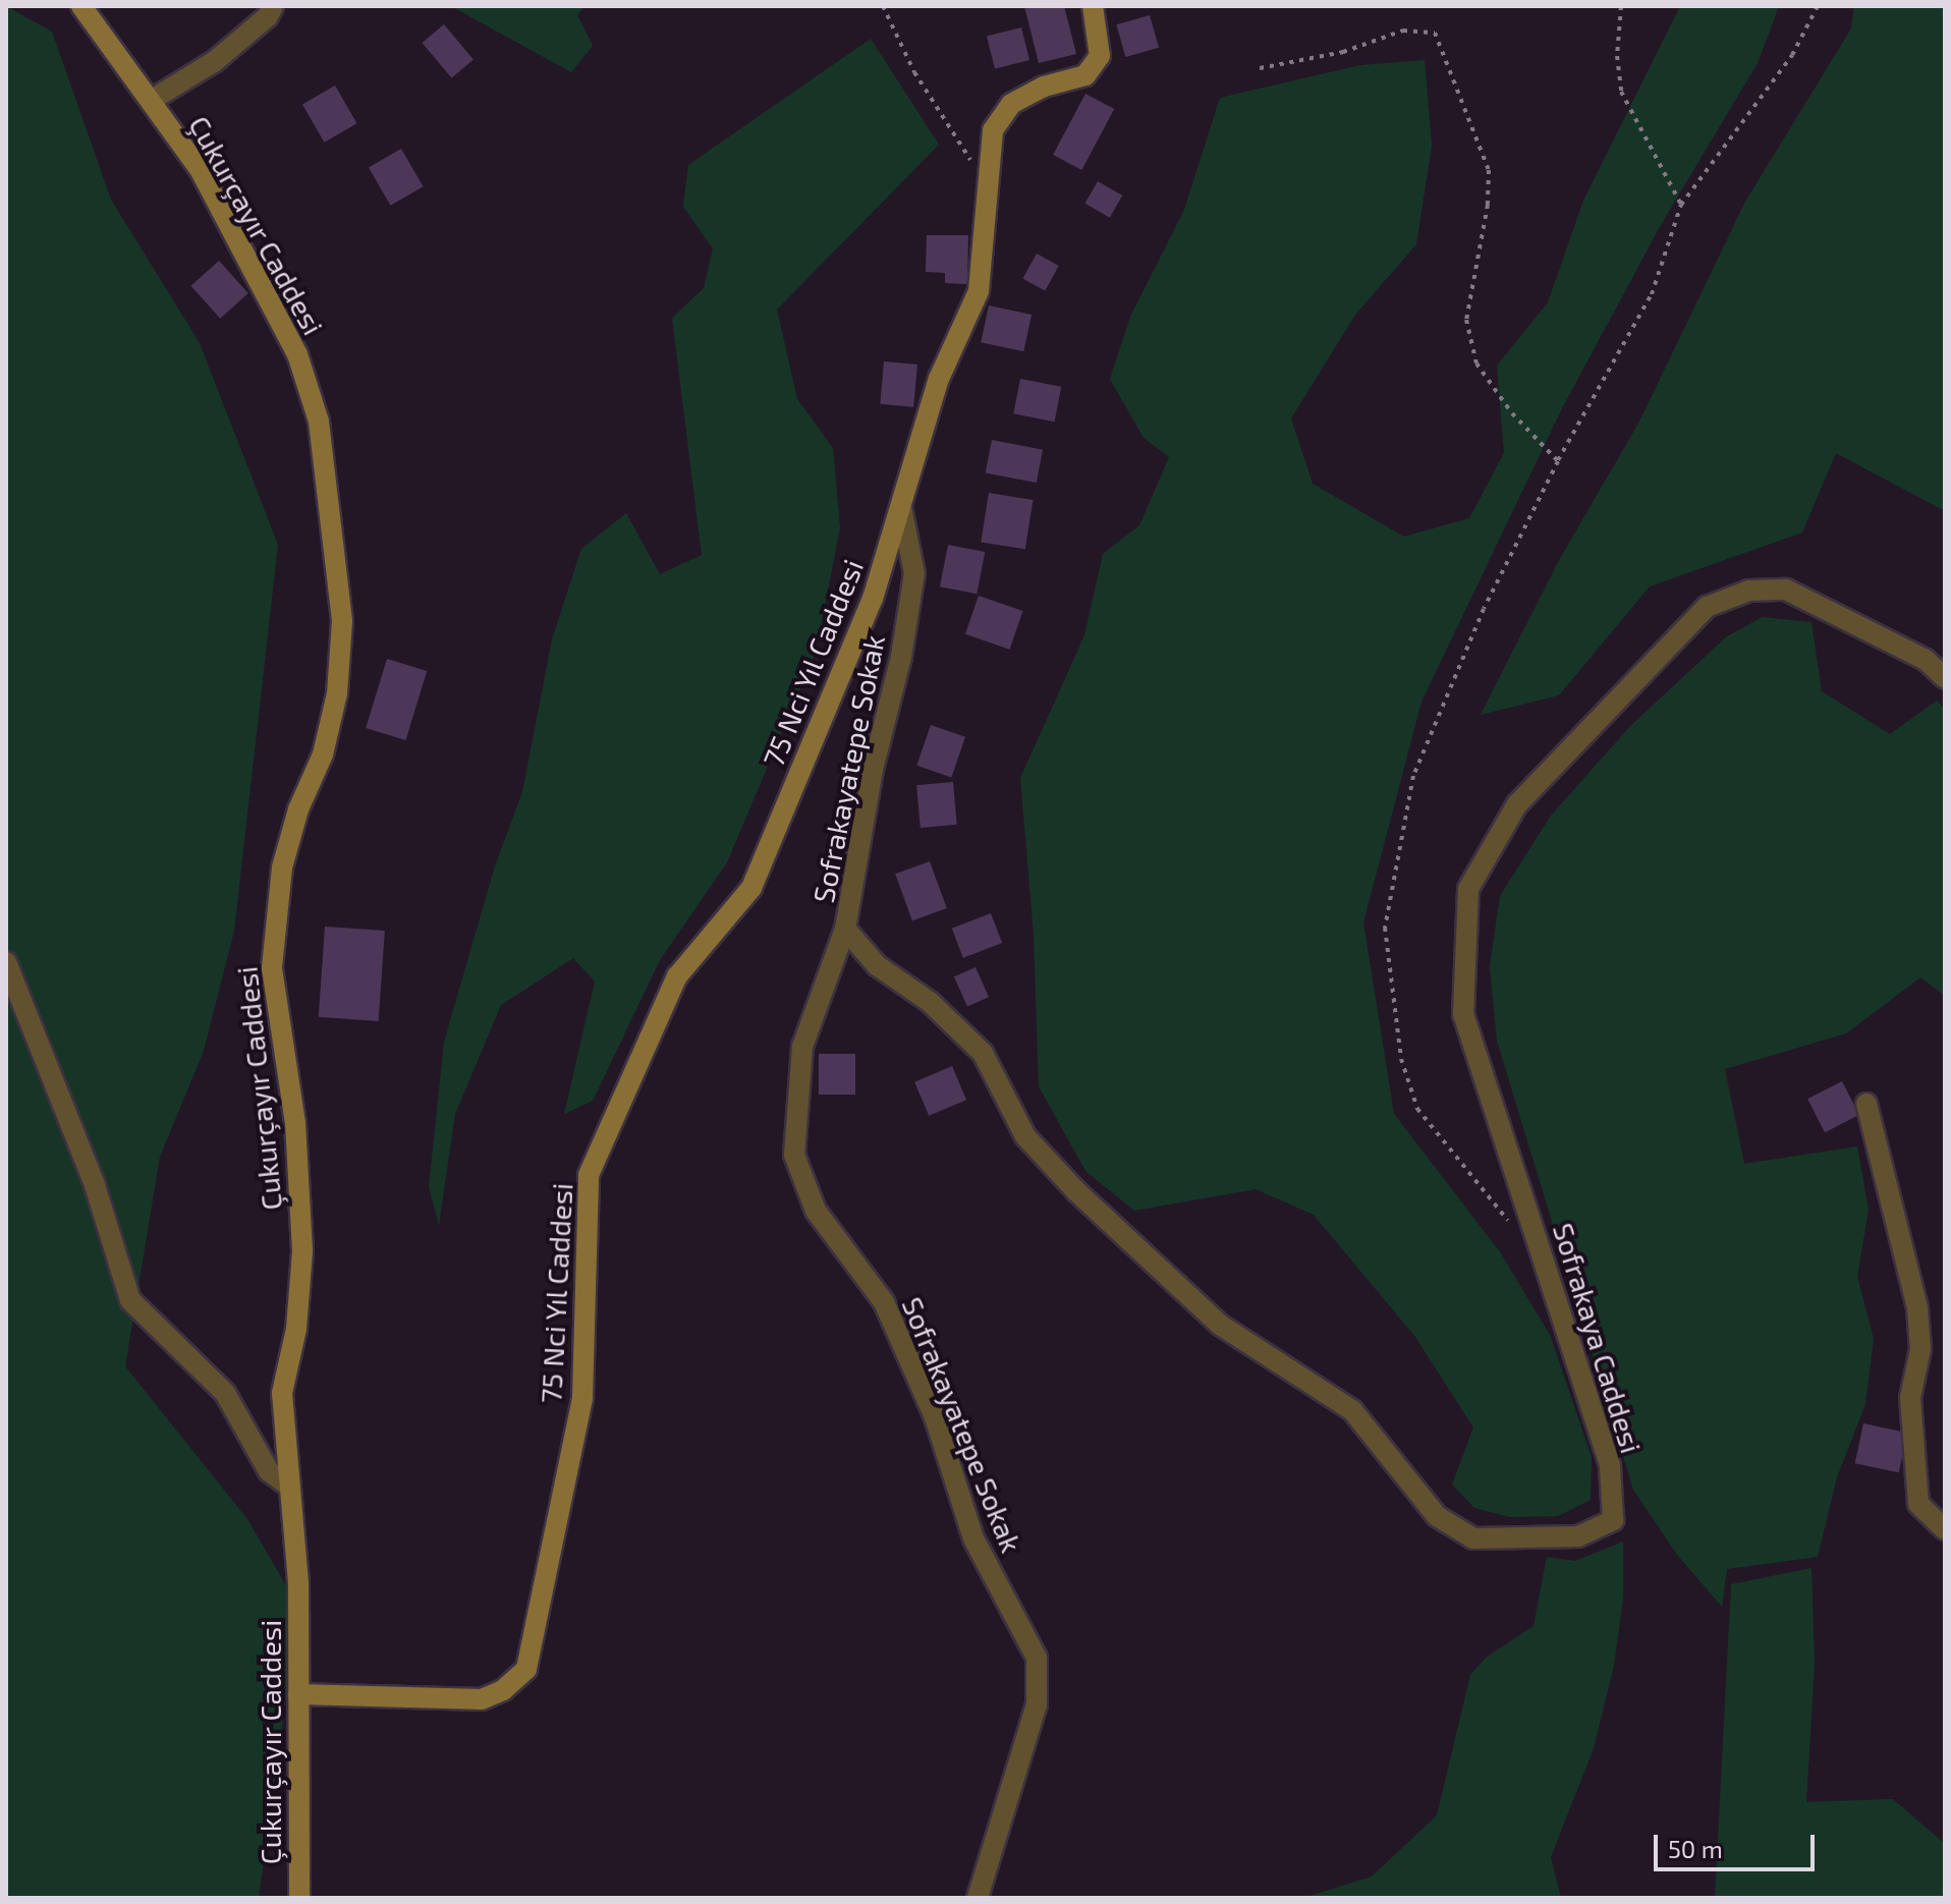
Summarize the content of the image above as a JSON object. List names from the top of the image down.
{
  "streets": {
    "street": [
      "Çukurçayır Caddesi",
      "75 Nci Yıl Caddesi",
      "Sofrakayatepe Sokak",
      "Sofrakaya Caddesi"
    ]
  },
  "crossings": [
    ["Çukurçayır Caddesi", "75 Nci Yıl Caddesi"],
    ["75 Nci Yıl Caddesi", "Sofrakayatepe Sokak"],
    ["Sofrakayatepe Sokak", "Sofrakaya Caddesi"]
  ],
  "scale_bar": "50 m"
}
